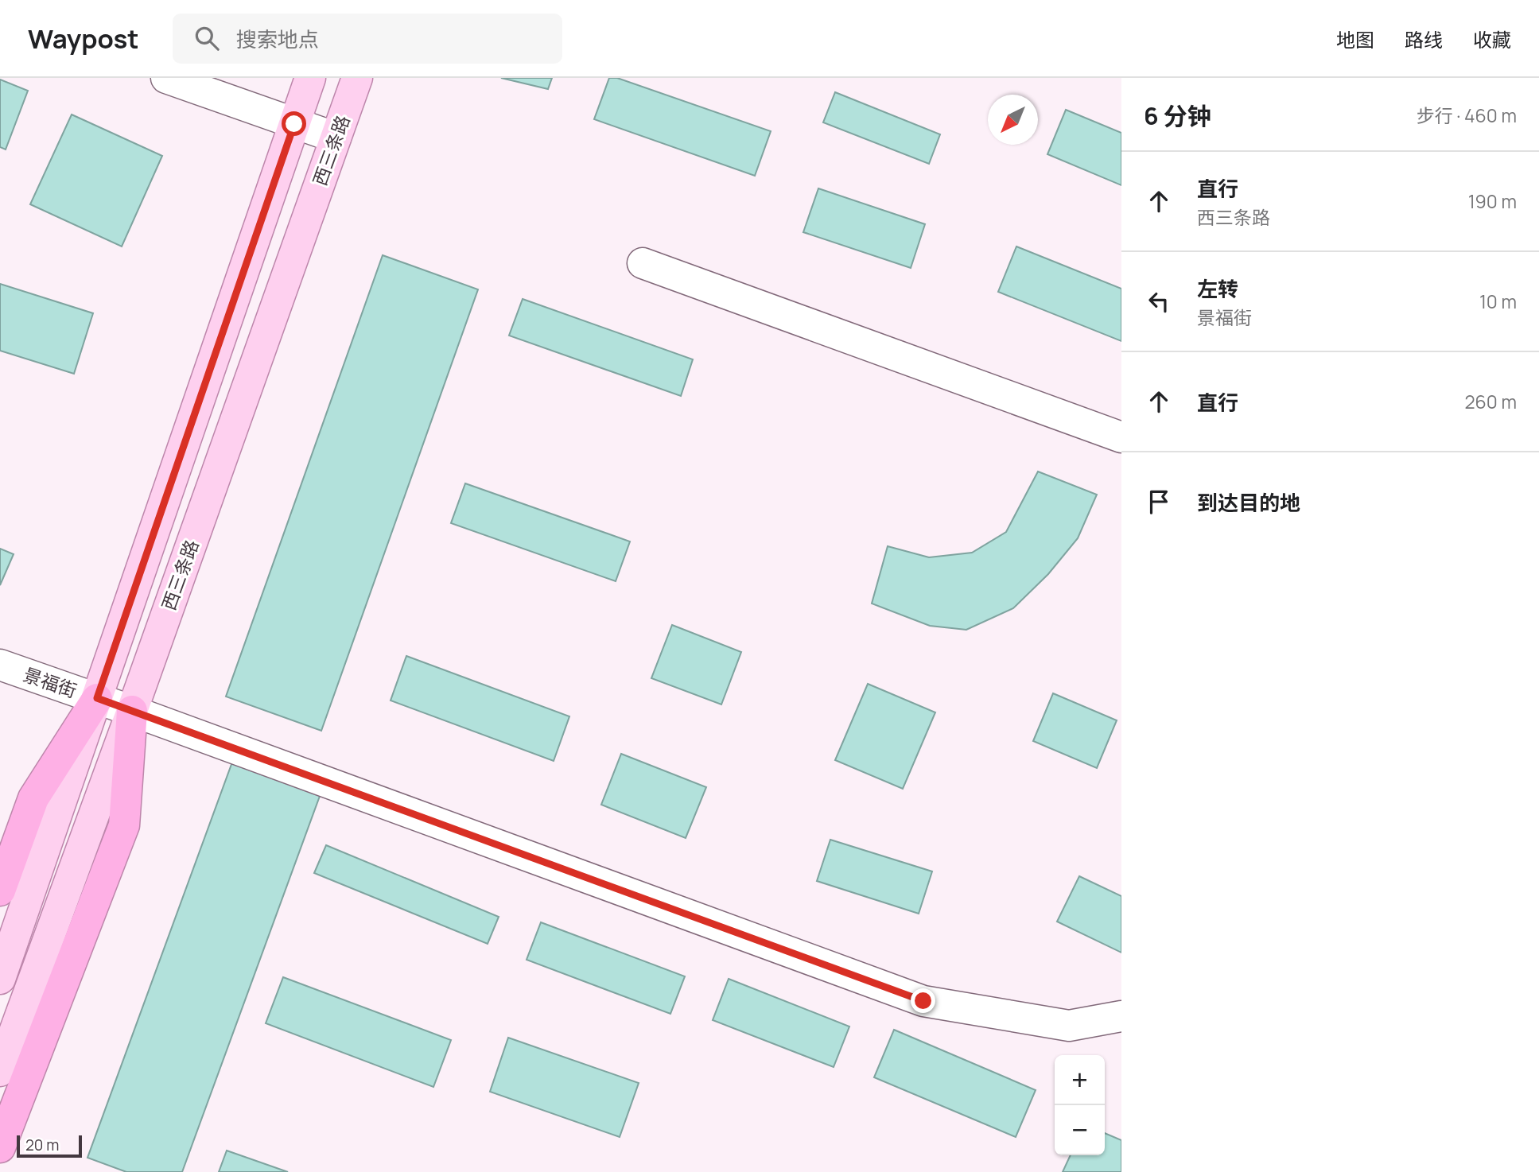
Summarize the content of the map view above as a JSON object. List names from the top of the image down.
{
  "streets": {
    "main road": ["西三条路"],
    "street": ["景福街"]
  },
  "crossings": [
    ["西三条路", "景福街"]
  ],
  "scale_bar": "20 m",
  "north": "bottom left",
  "page": {
    "header": "Waypost",
    "search": "搜索地点",
    "nav": ["地图", "路线", "收藏"],
    "heading": ["6 分钟", "步行 · 460 m"],
    "list": [
      ["直行", "西三条路", "190 m"],
      ["左转", "景福街", "10 m"],
      ["直行", "260 m"],
      "到达目的地"
    ],
    "map_buttons": ["+", "−"],
    "scale": "20 m"
  }
}
